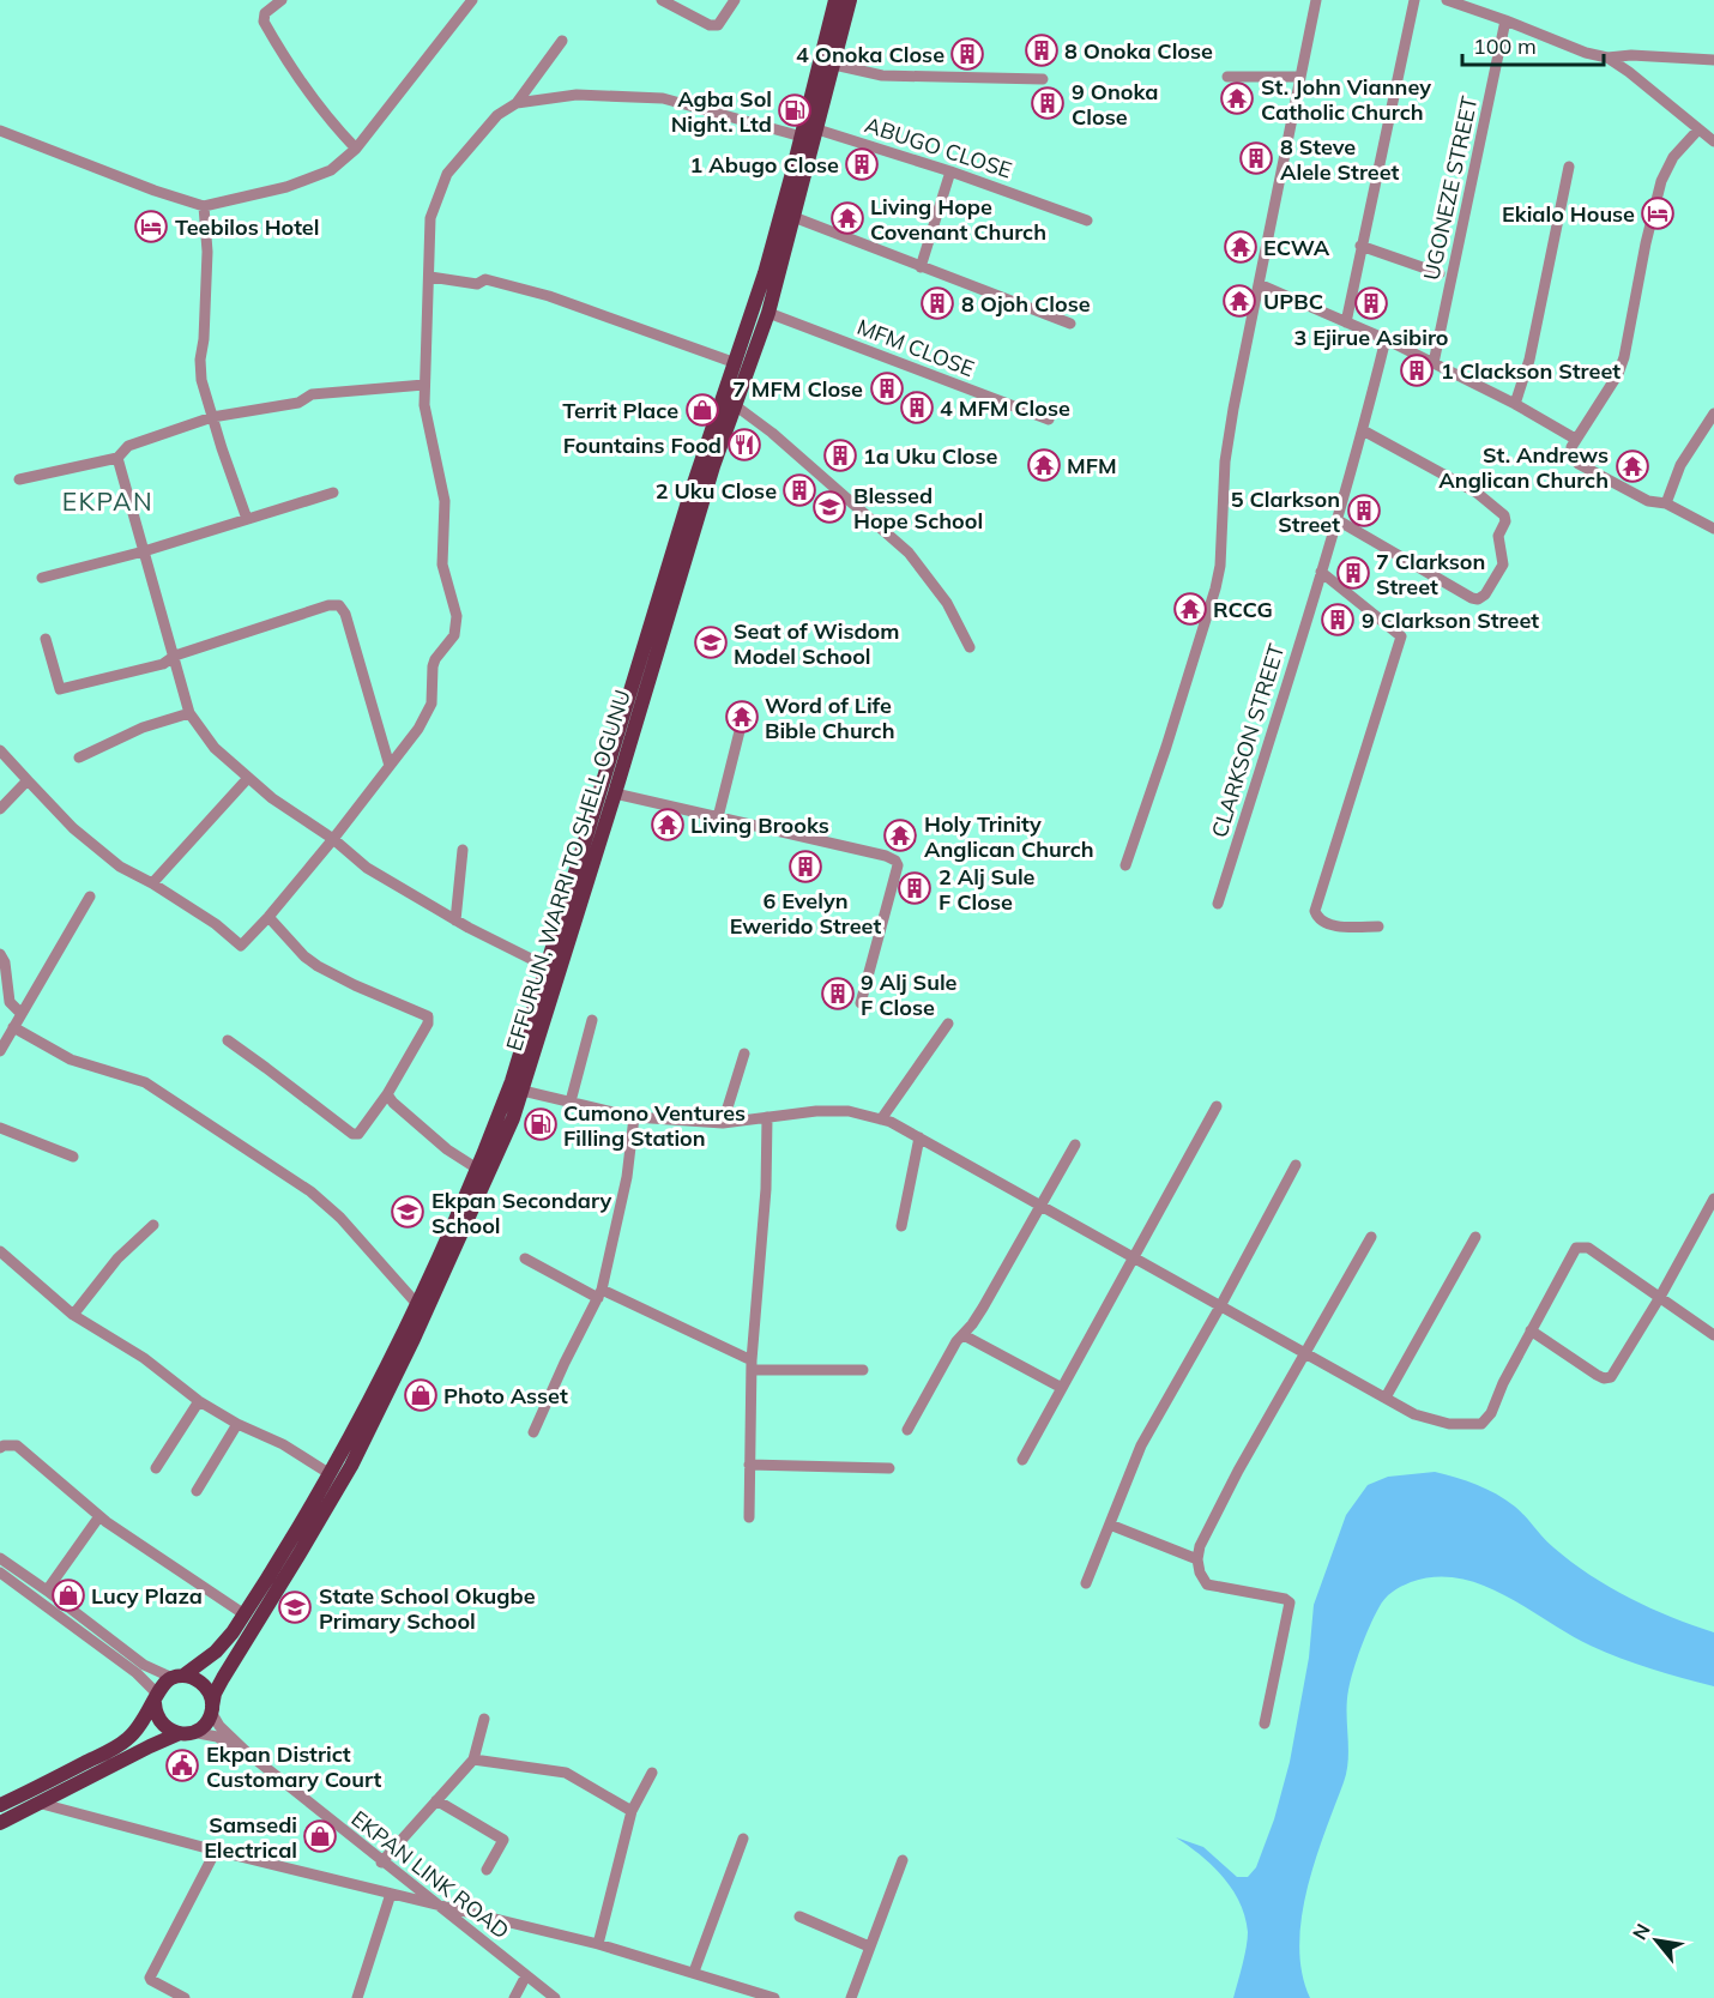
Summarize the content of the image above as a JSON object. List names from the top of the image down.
{
  "streets": {
    "main road": ["EFFURUN, WARRI TO SHELL OGUNU"],
    "street": [
      "ABUGO CLOSE",
      "UGONEZE STREET",
      "MFM CLOSE",
      "CLARKSON STREET",
      "EKPAN LINK ROAD"
    ]
  },
  "crossings": [
    ["ABUGO CLOSE", "EFFURUN, WARRI TO SHELL OGUNU"],
    ["MFM CLOSE", "EFFURUN, WARRI TO SHELL OGUNU"]
  ],
  "districts": ["EKPAN"],
  "places": {
    "building": [
      "8 Onoka Close",
      "4 Onoka Close",
      "9 Onoka Close",
      "8 Steve Alele Street",
      "1 Abugo Close",
      "8 Ojoh Close",
      "3 Ejirue Asibiro",
      "1 Clackson Street",
      "7 MFM Close",
      "4 MFM Close",
      "1a Uku Close",
      "2 Uku Close",
      "5 Clarkson Street",
      "7 Clarkson Street",
      "9 Clarkson Street",
      "6 Evelyn Ewerido Street",
      "2 Alj Sule F Close",
      "9 Alj Sule F Close"
    ],
    "temple": [
      "St. John Vianney Catholic Church",
      "Living Hope Covenant Church",
      "ECWA",
      "UPBC",
      "MFM",
      "St. Andrews Anglican Church",
      "RCCG",
      "Word of Life Bible Church",
      "Living Brooks",
      "Holy Trinity Anglican Church"
    ],
    "fuel station": ["Agba Sol Night. Ltd", "Cumono Ventures Filling Station"],
    "hotel": ["Ekialo House", "Teebilos Hotel"],
    "shop": [
      "Territ Place",
      "Photo Asset",
      "Lucy Plaza",
      "Samsedi Electrical"
    ],
    "restaurant": ["Fountains Food"],
    "school or university": [
      "Blessed Hope School",
      "Seat of Wisdom Model School",
      "Ekpan Secondary School",
      "State School Okugbe Primary School"
    ],
    "public building": ["Ekpan District Customary Court"]
  },
  "scale_bar": "100 m",
  "north": "top left"
}
